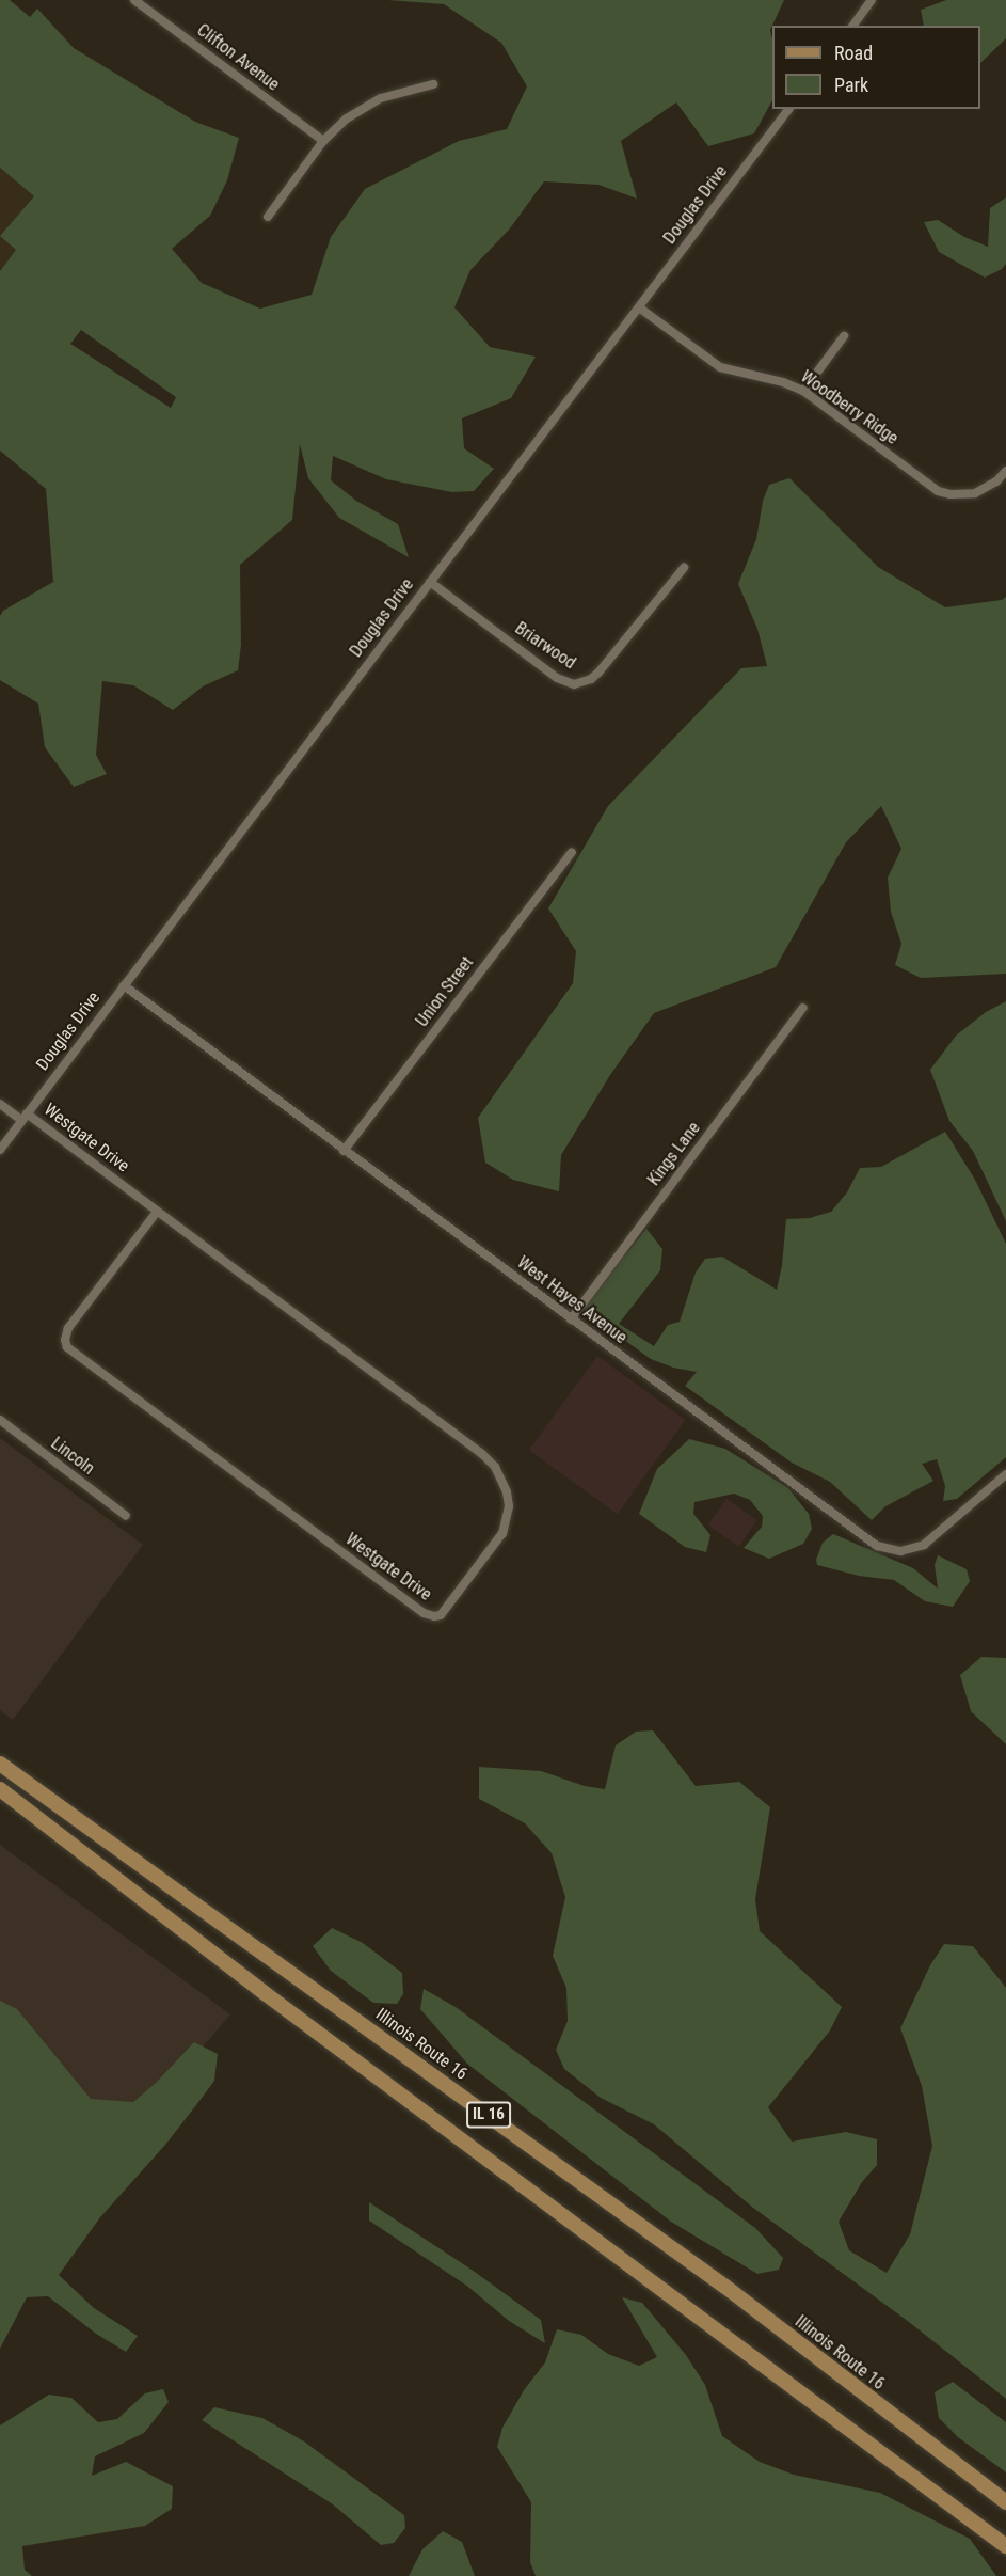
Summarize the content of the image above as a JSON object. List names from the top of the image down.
{
  "streets": {
    "main road": ["Illinois Route 16", "IL 16"],
    "street": [
      "Clifton Avenue",
      "Douglas Drive",
      "Woodberry Ridge",
      "Briarwood",
      "Union Street",
      "Westgate Drive",
      "Kings Lane",
      "West Hayes Avenue",
      "Lincoln"
    ]
  },
  "crossings": [
    ["Douglas Drive", "Woodberry Ridge"],
    ["Douglas Drive", "Briarwood"],
    ["Douglas Drive", "Westgate Drive"],
    ["Douglas Drive", "West Hayes Avenue"],
    ["Union Street", "West Hayes Avenue"],
    ["Kings Lane", "West Hayes Avenue"]
  ],
  "legend": ["Road", "Park"]
}
